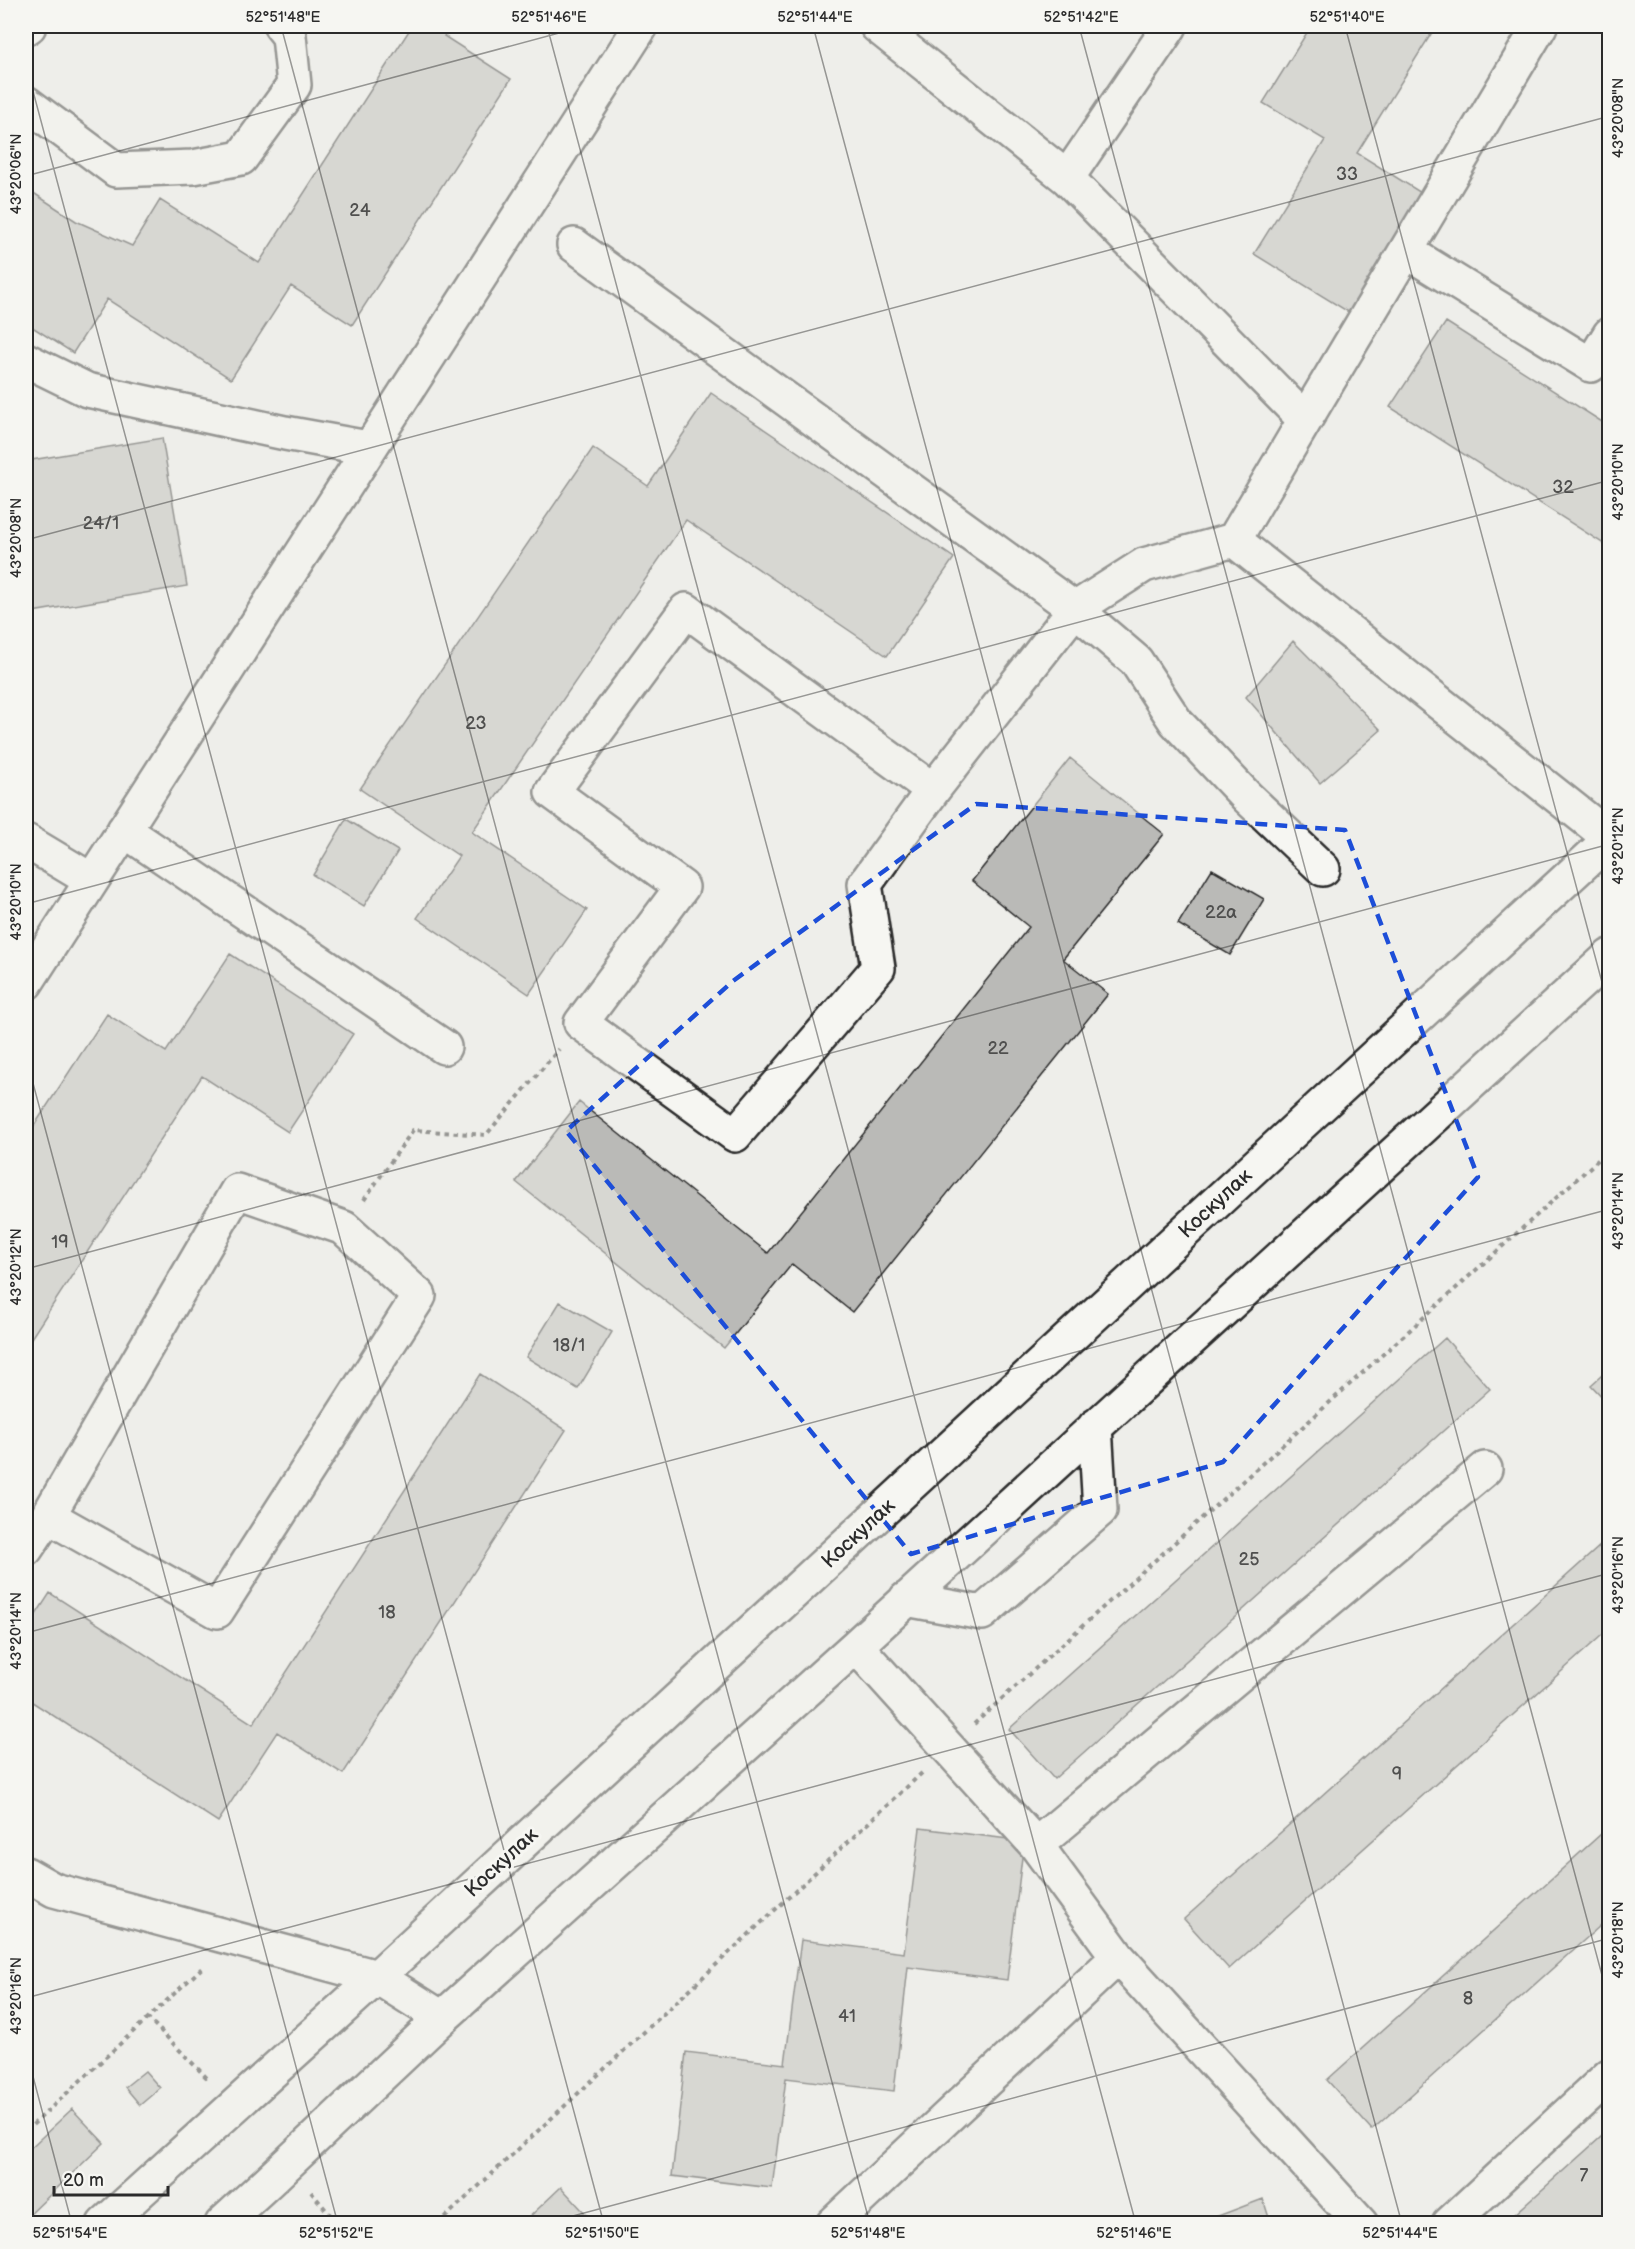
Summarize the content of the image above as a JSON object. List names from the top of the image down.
{
  "streets": {
    "street": ["Коскулак"]
  },
  "house_numbers": [
    "33",
    "24",
    "32",
    "24/1",
    "23",
    "22а",
    "22",
    "19",
    "18/1",
    "25",
    "18",
    "9",
    "8",
    "41",
    "7"
  ],
  "scale_bar": "20 m",
  "coordinates": [
    "52°51'48\"E",
    "52°51'46\"E",
    "52°51'44\"E",
    "52°51'42\"E",
    "52°51'40\"E",
    "43°20'08\"N",
    "43°20'06\"N",
    "43°20'10\"N",
    "43°20'12\"N",
    "43°20'14\"N",
    "43°20'16\"N",
    "43°20'18\"N",
    "52°51'54\"E",
    "52°51'52\"E",
    "52°51'50\"E"
  ]
}
